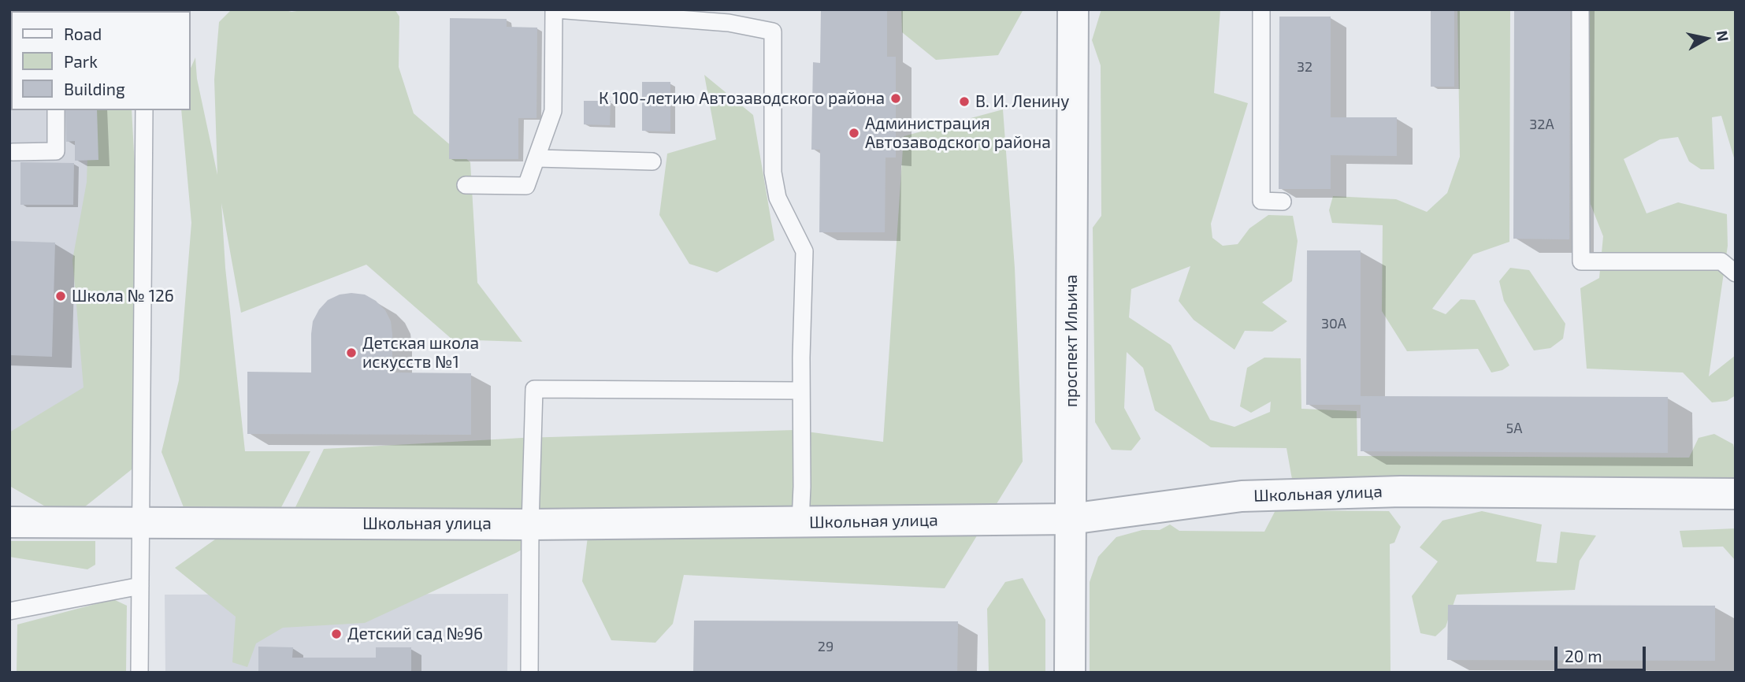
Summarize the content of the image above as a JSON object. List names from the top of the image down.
{
  "streets": {
    "street": ["проспект Ильича", "Школьная улица"]
  },
  "crossings": [
    ["проспект Ильича", "Школьная улица"]
  ],
  "places": [
    "К 100-летию Автозаводского района",
    "В. И. Ленину",
    "Администрация Автозаводского района",
    "Школа № 126",
    "Детская школа искусств №1",
    "Детский сад №96"
  ],
  "house_numbers": [
    "32",
    "32А",
    "30А",
    "5А",
    "29"
  ],
  "legend": ["Road", "Park", "Building"],
  "scale_bar": "20 m",
  "north": "right"
}
